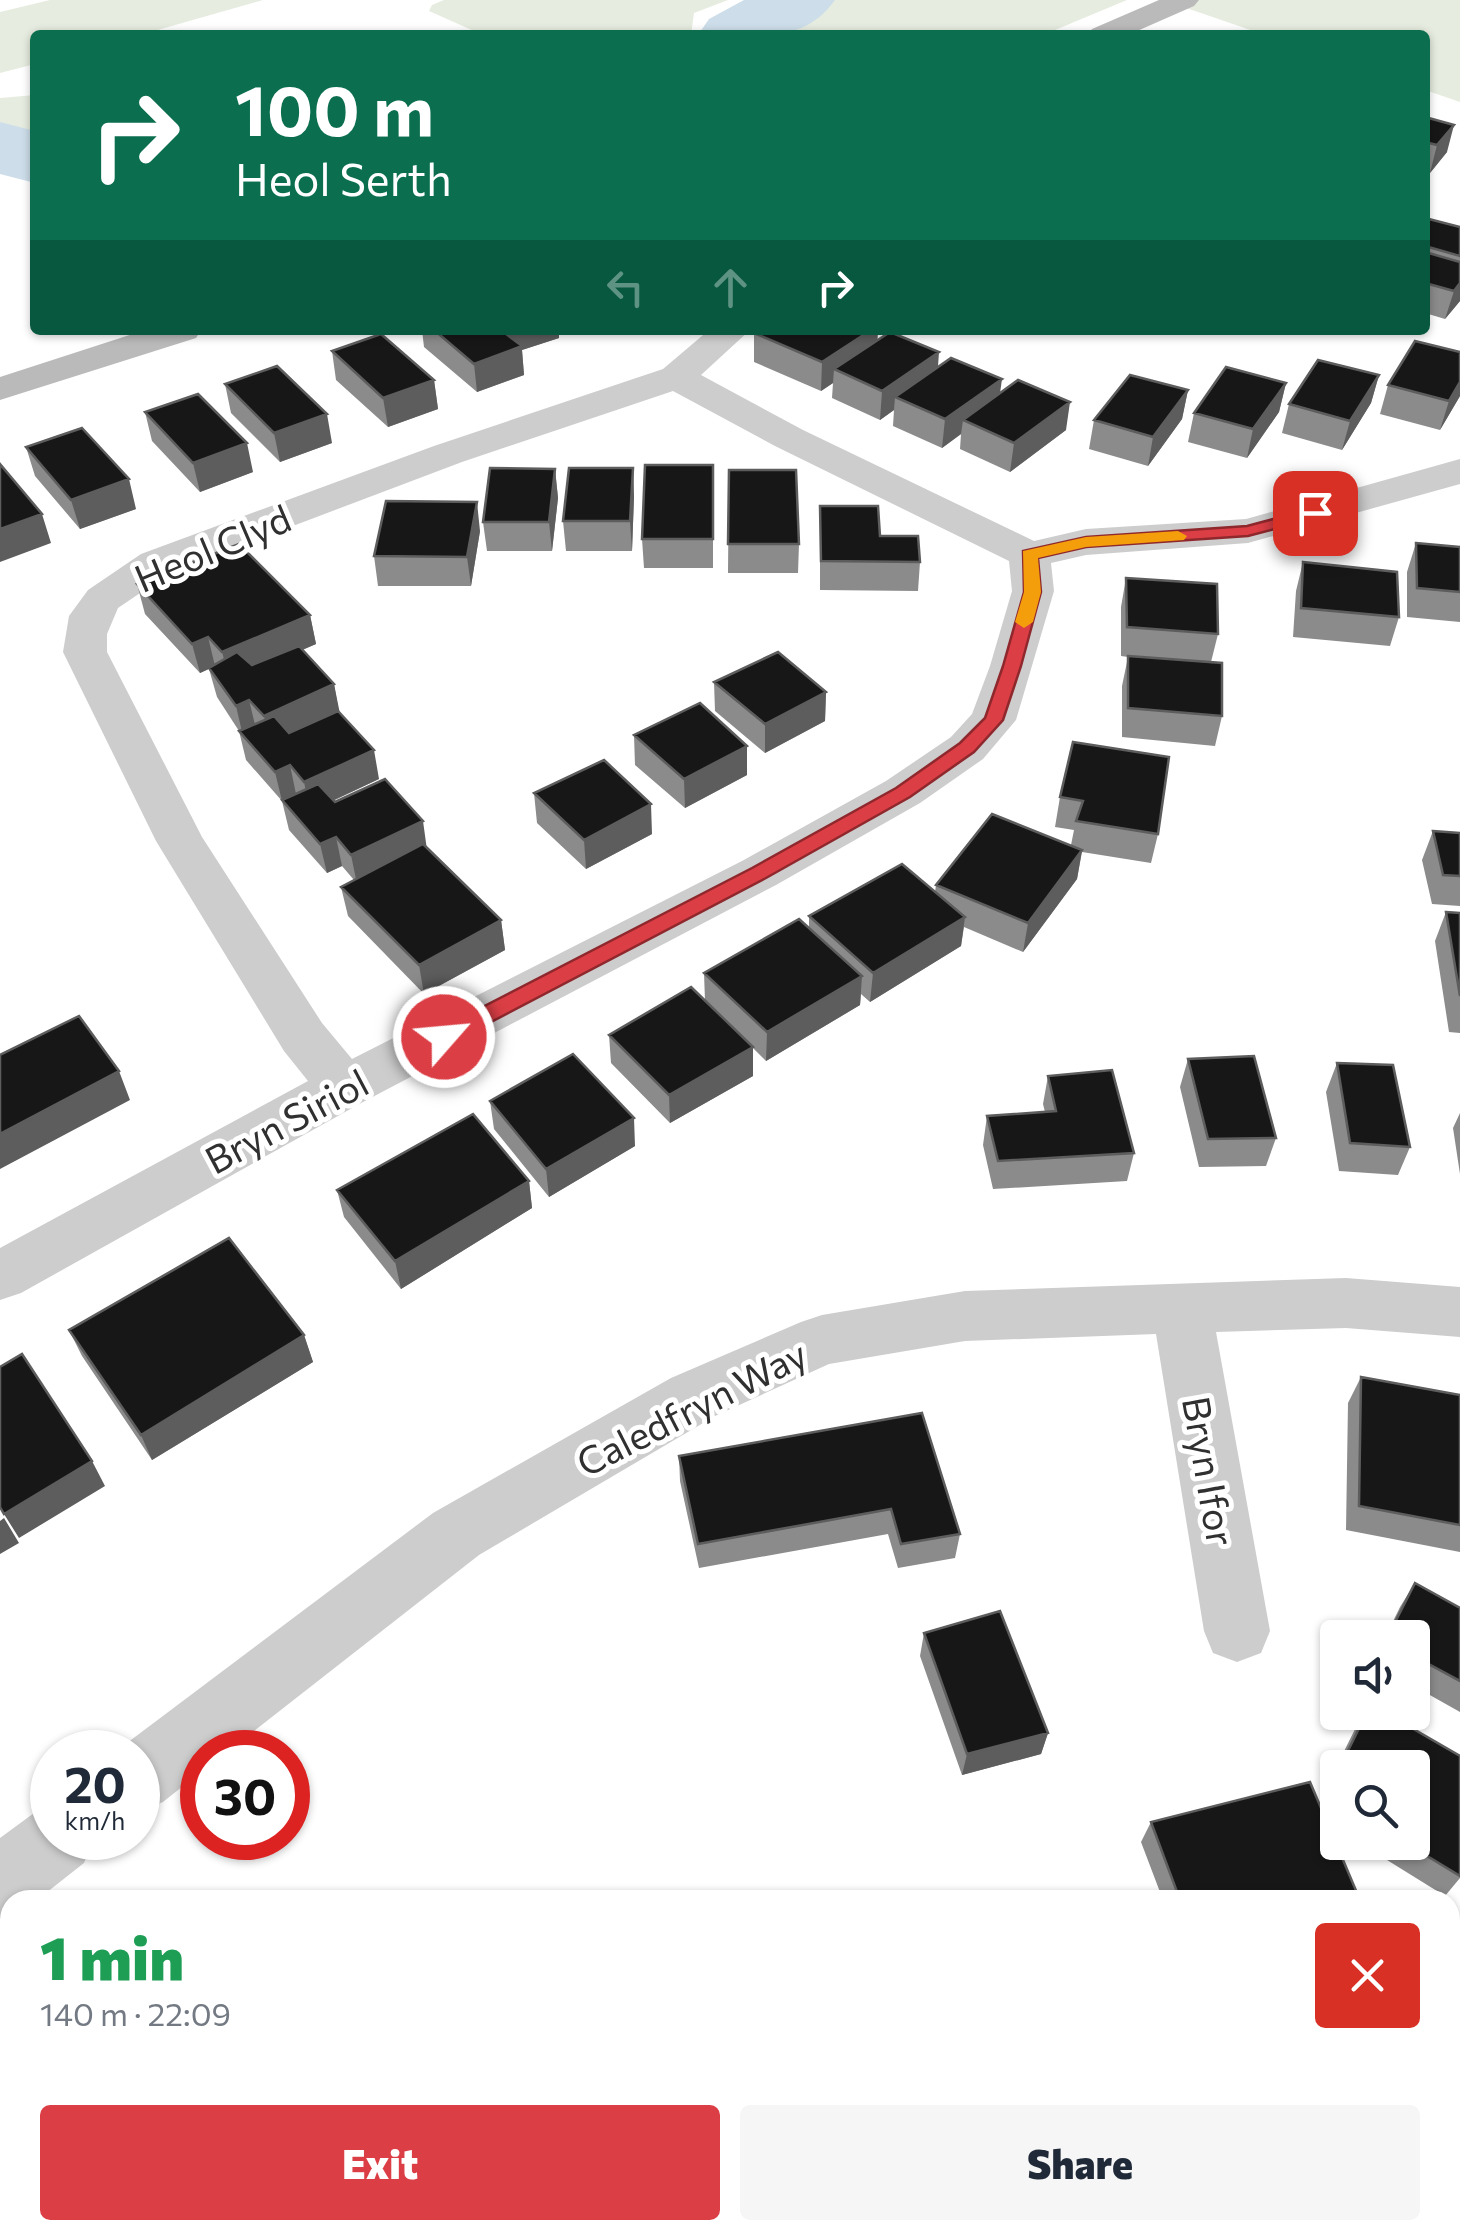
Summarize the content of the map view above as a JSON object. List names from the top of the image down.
{
  "streets": {
    "street": [
      "Heol Clyd",
      "Bryn Siriol",
      "Caledfryn Way",
      "Bryn Ifor"
    ]
  },
  "crossings": [
    ["Heol Clyd", "Bryn Siriol"],
    ["Caledfryn Way", "Bryn Ifor"]
  ],
  "page": {
    "turn": ["100 m", "Heol Serth"],
    "speed": "20 km/h",
    "limit": "30",
    "heading": ["1 min", "140 m · 22:09"],
    "buttons": ["Exit", "Share"]
  }
}
